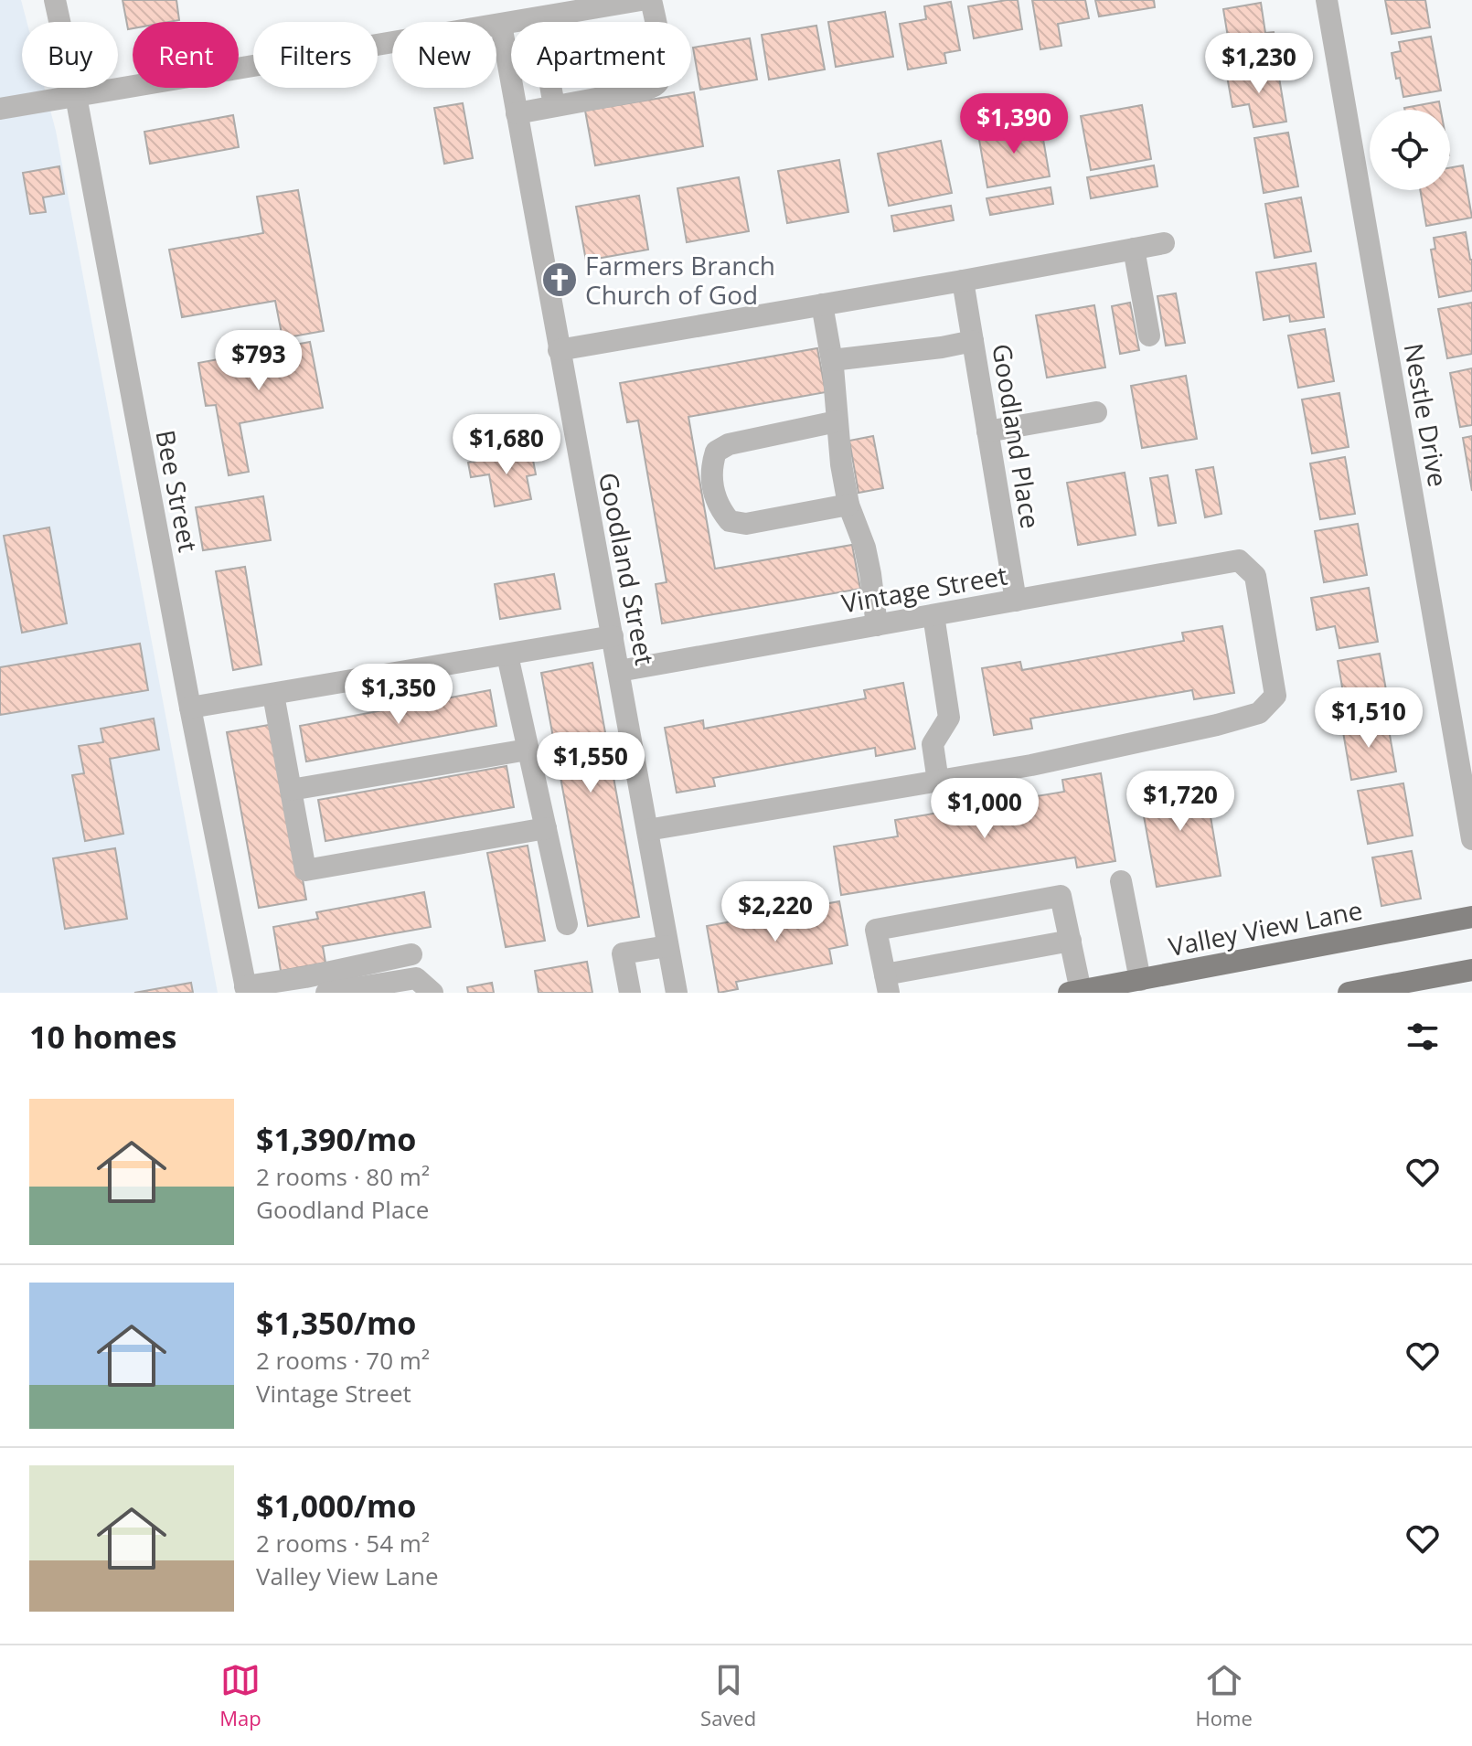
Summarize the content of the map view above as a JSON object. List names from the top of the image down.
{
  "streets": {
    "main road": ["Valley View Lane"],
    "street": [
      "Nestle Drive",
      "Goodland Place",
      "Bee Street",
      "Goodland Street",
      "Vintage Street"
    ]
  },
  "crossings": [
    ["Goodland Place", "Vintage Street"],
    ["Goodland Street", "Vintage Street"]
  ],
  "places": {
    "church": ["Farmers Branch Church of God"]
  },
  "page": {
    "chip": [
      "Buy",
      "Rent",
      "Filters",
      "New",
      "Apartment"
    ],
    "price": [
      "$1,230",
      "$1,390",
      "$793",
      "$1,680",
      "$1,350",
      "$1,510",
      "$1,550",
      "$1,720",
      "$1,000",
      "$2,220"
    ],
    "heading": "10 homes",
    "list": [
      {
        "name": "$1,390/mo",
        "note": "2 rooms · 80 m² · Goodland Place"
      },
      {
        "name": "$1,350/mo",
        "note": "2 rooms · 70 m² · Vintage Street"
      },
      {
        "name": "$1,000/mo",
        "note": "2 rooms · 54 m² · Valley View Lane"
      }
    ],
    "tabs": ["Map", "Saved", "Home"]
  }
}
